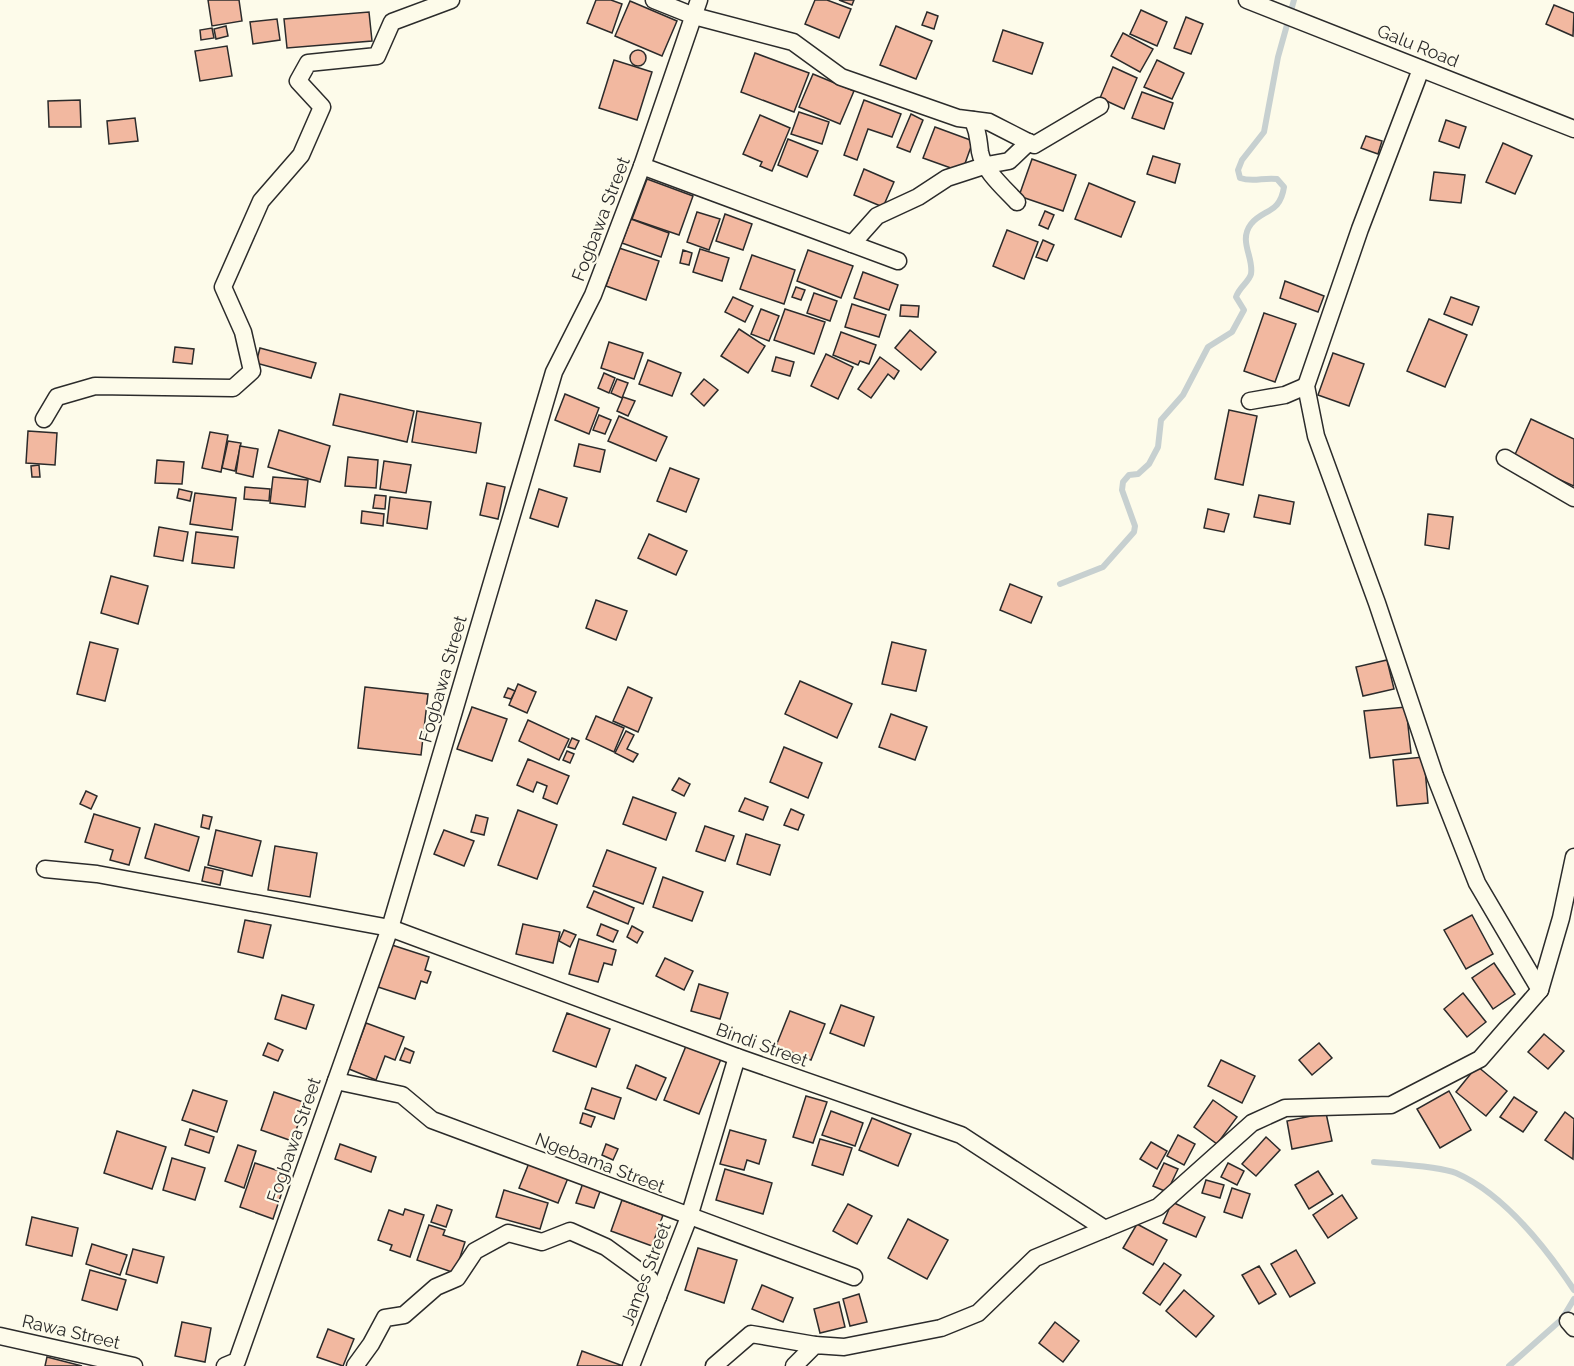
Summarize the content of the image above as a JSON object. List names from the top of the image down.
{
  "streets": {
    "street": [
      "Galu Road",
      "Fogbawa Street",
      "Bindi Street",
      "Ngebama Street",
      "James Street",
      "Rawa Street"
    ]
  },
  "crossings": [
    ["Fogbawa Street", "Bindi Street"],
    ["Fogbawa Street", "Ngebama Street"],
    ["Bindi Street", "James Street"],
    ["Ngebama Street", "James Street"]
  ]
}
